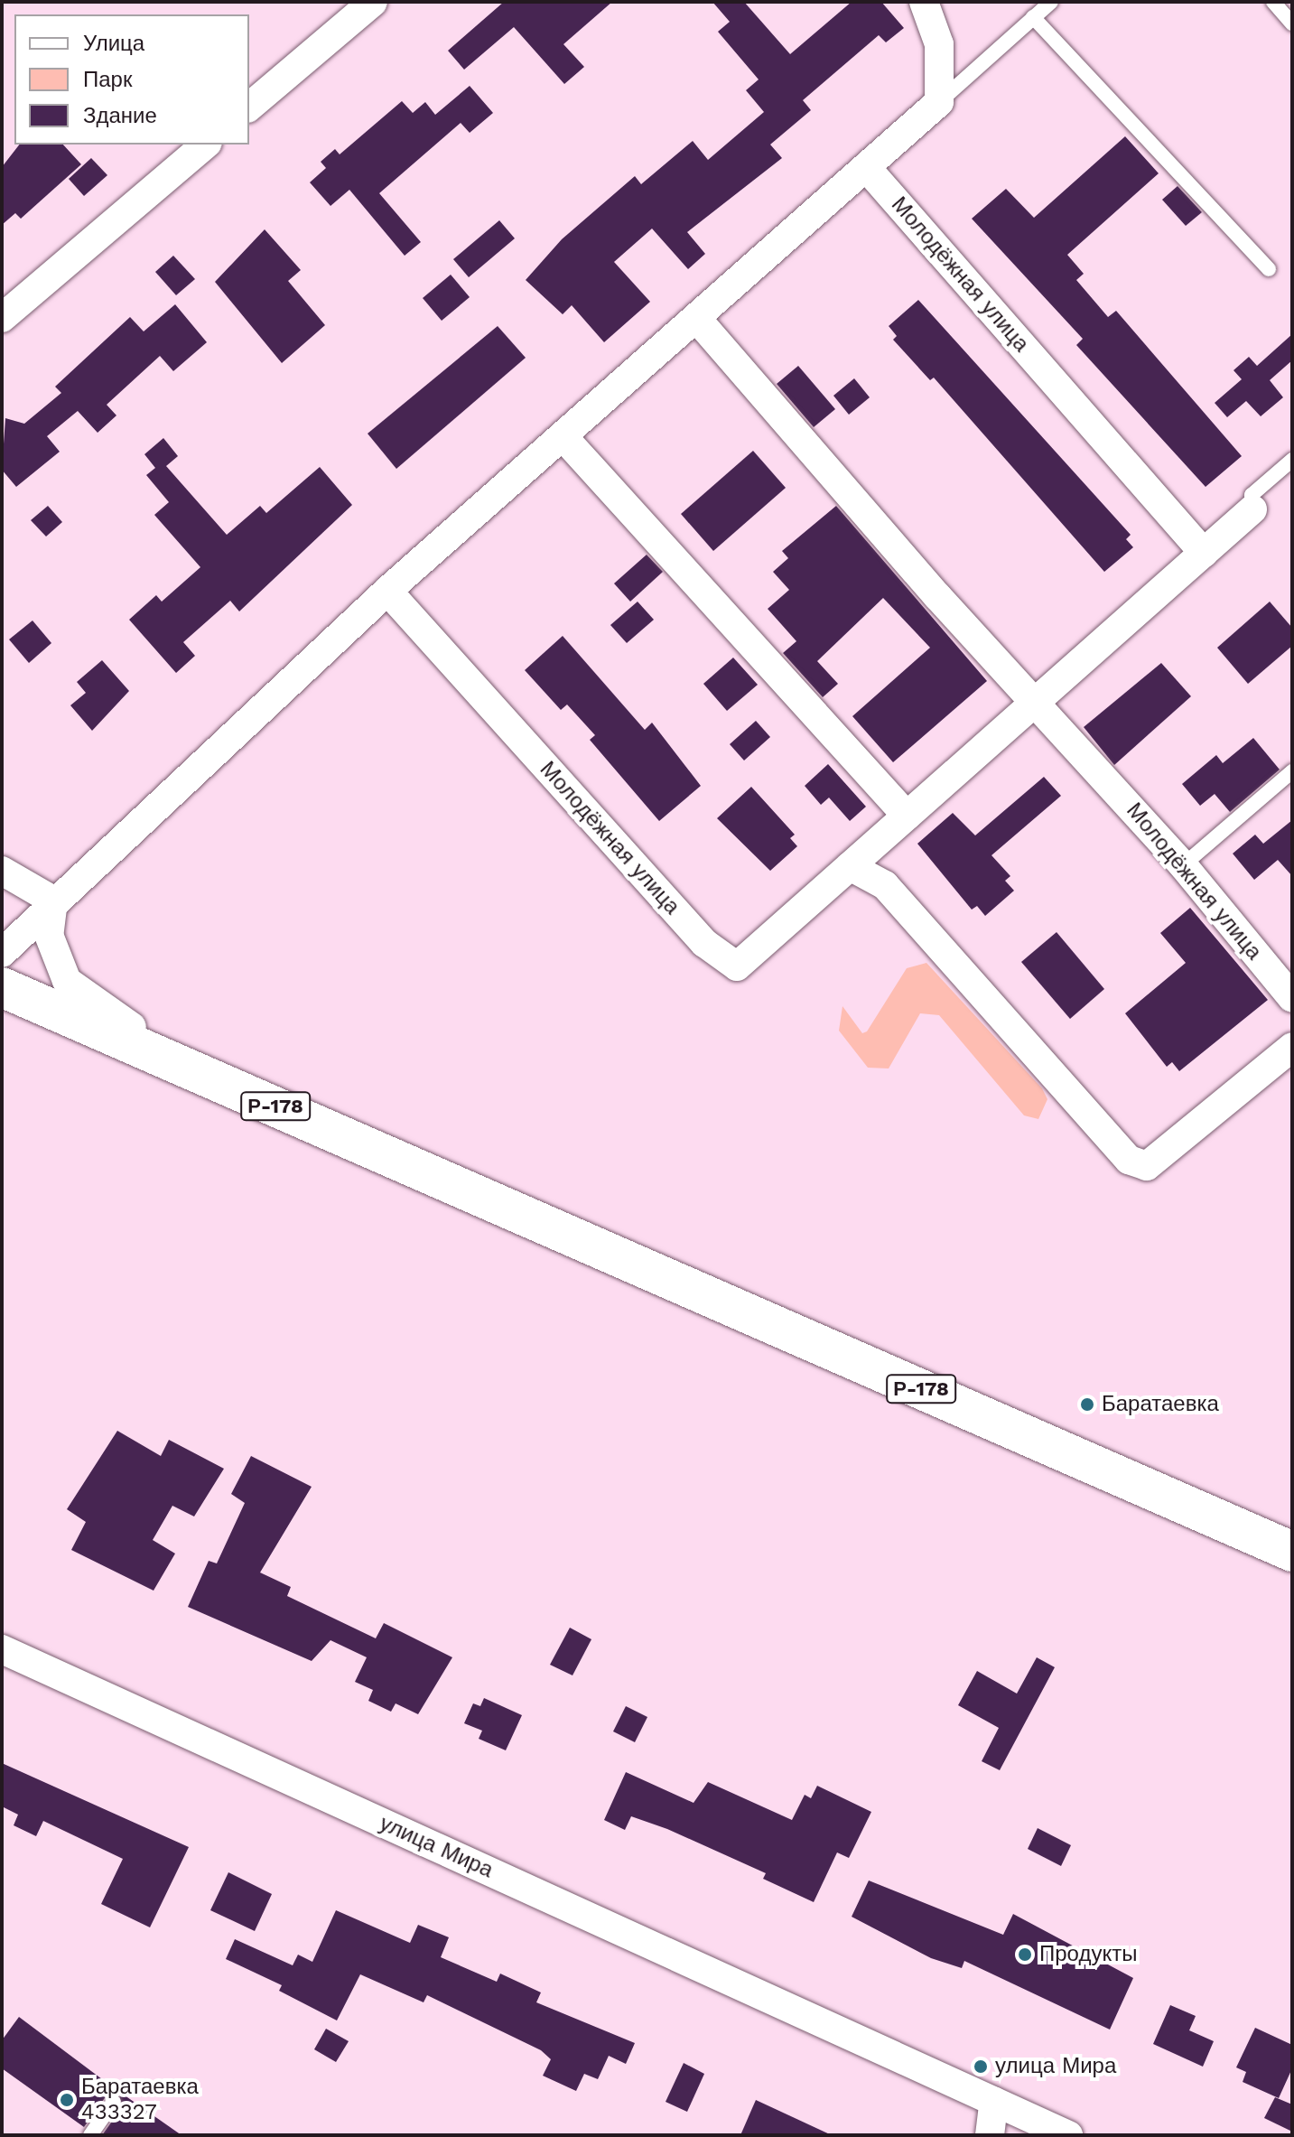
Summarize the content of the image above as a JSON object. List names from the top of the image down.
{
  "streets": {
    "highway": ["Р-178"],
    "street": ["Молодёжная улица", "улица Мира"]
  },
  "places": [
    "Баратаевка",
    "Продукты",
    "улица Мира",
    "Баратаевка 433327"
  ],
  "legend": ["Улица", "Парк", "Здание"]
}
